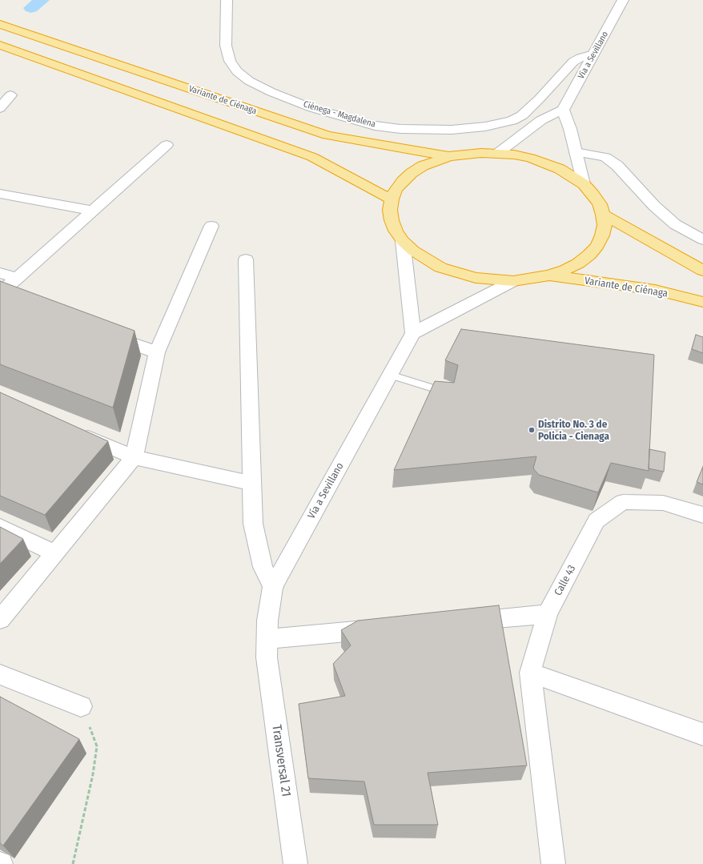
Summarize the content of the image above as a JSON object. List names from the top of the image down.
{
  "streets": {
    "highway": ["Variante de Ciénaga"],
    "street": [
      "Vía a Sevillano",
      "Ciénega - Magdalena",
      "Calle 43",
      "Transversal 21"
    ]
  },
  "crossings": [
    ["Vía a Sevillano", "Ciénega - Magdalena"],
    ["Vía a Sevillano", "Transversal 21"]
  ],
  "places": ["Distrito No. 3 de Policia - Cienaga"]
}
